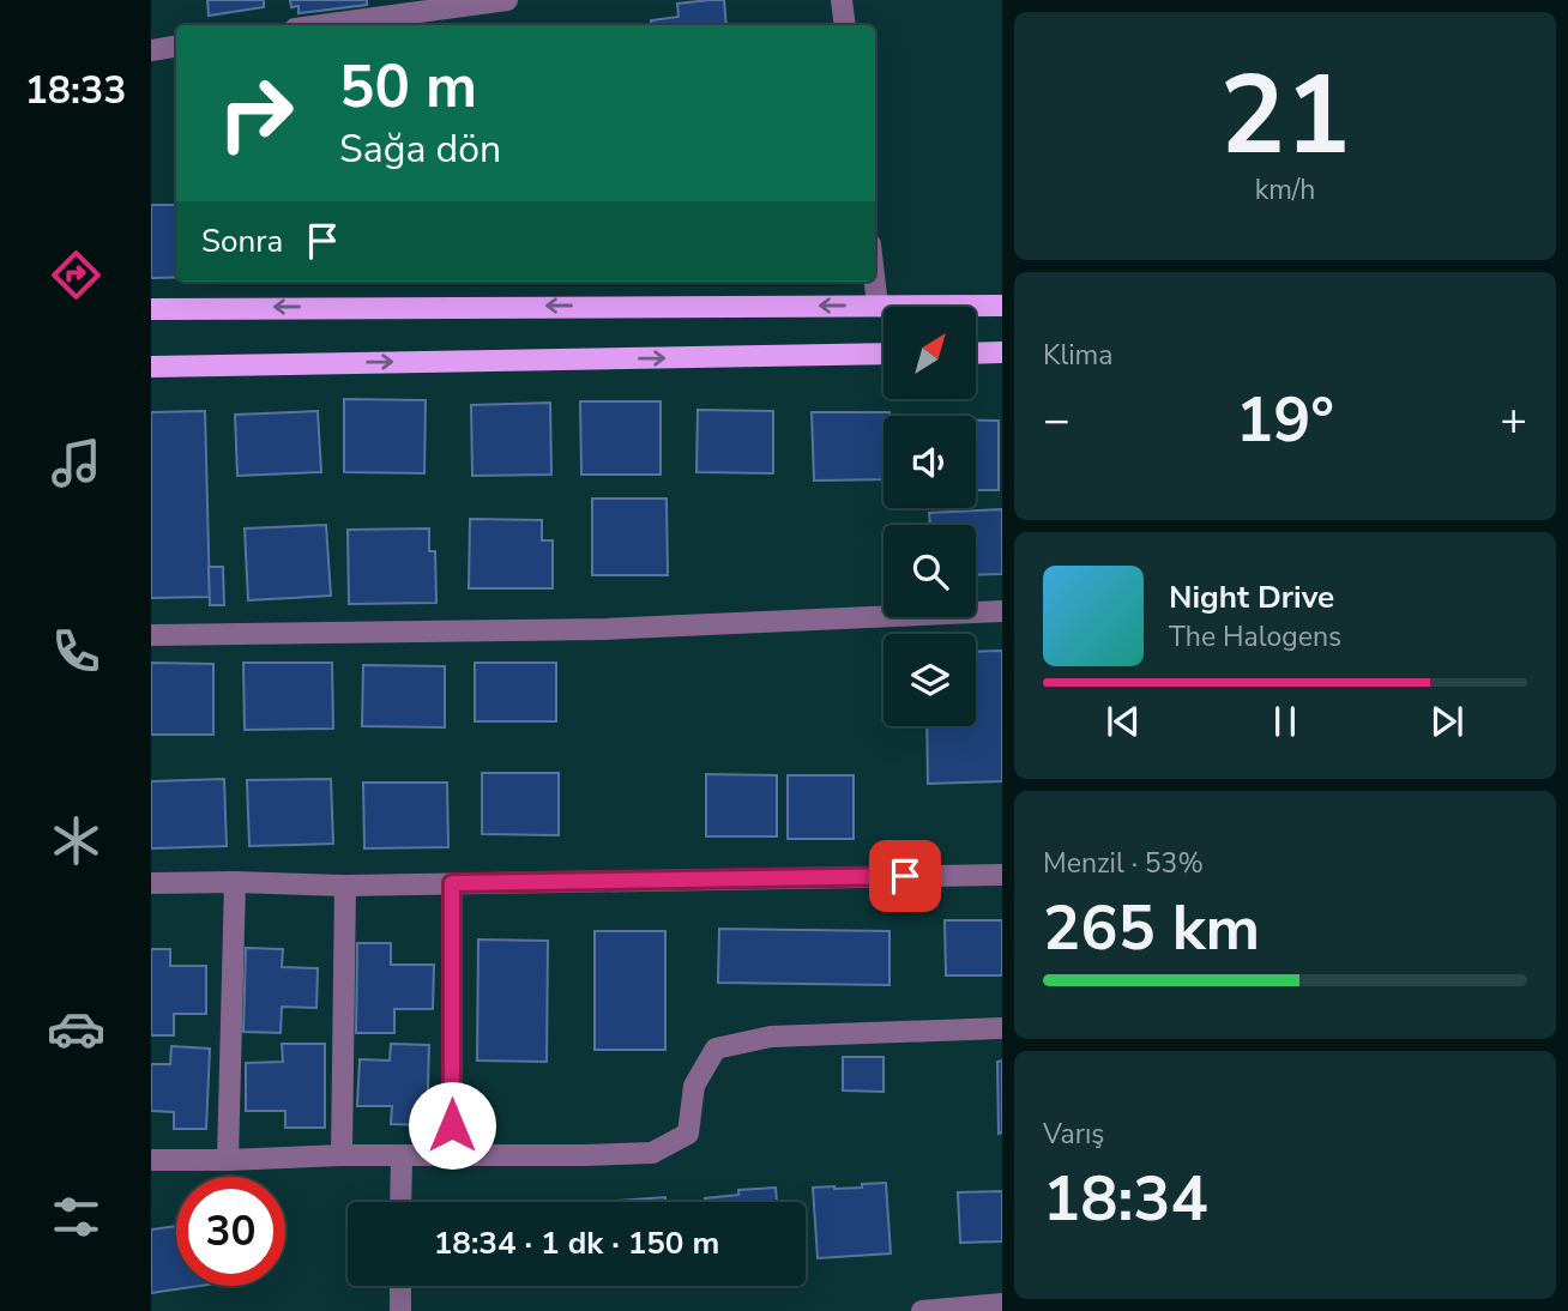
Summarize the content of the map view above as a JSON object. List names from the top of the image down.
{
  "north": "top right",
  "page": {
    "tabs": "18:33",
    "tile": [
      ["21", "km/h"],
      "Klima",
      ["Menzil · 53%", "265 km"],
      ["Varış", "18:34"]
    ],
    "turn": ["50 m", "Sağa dön"],
    "then": "Sonra",
    "heat": ["−", "19°", "+"],
    "song": ["Night Drive", "The Halogens"],
    "limit": "30",
    "trip": "18:34 · 1 dk · 150 m"
  }
}
